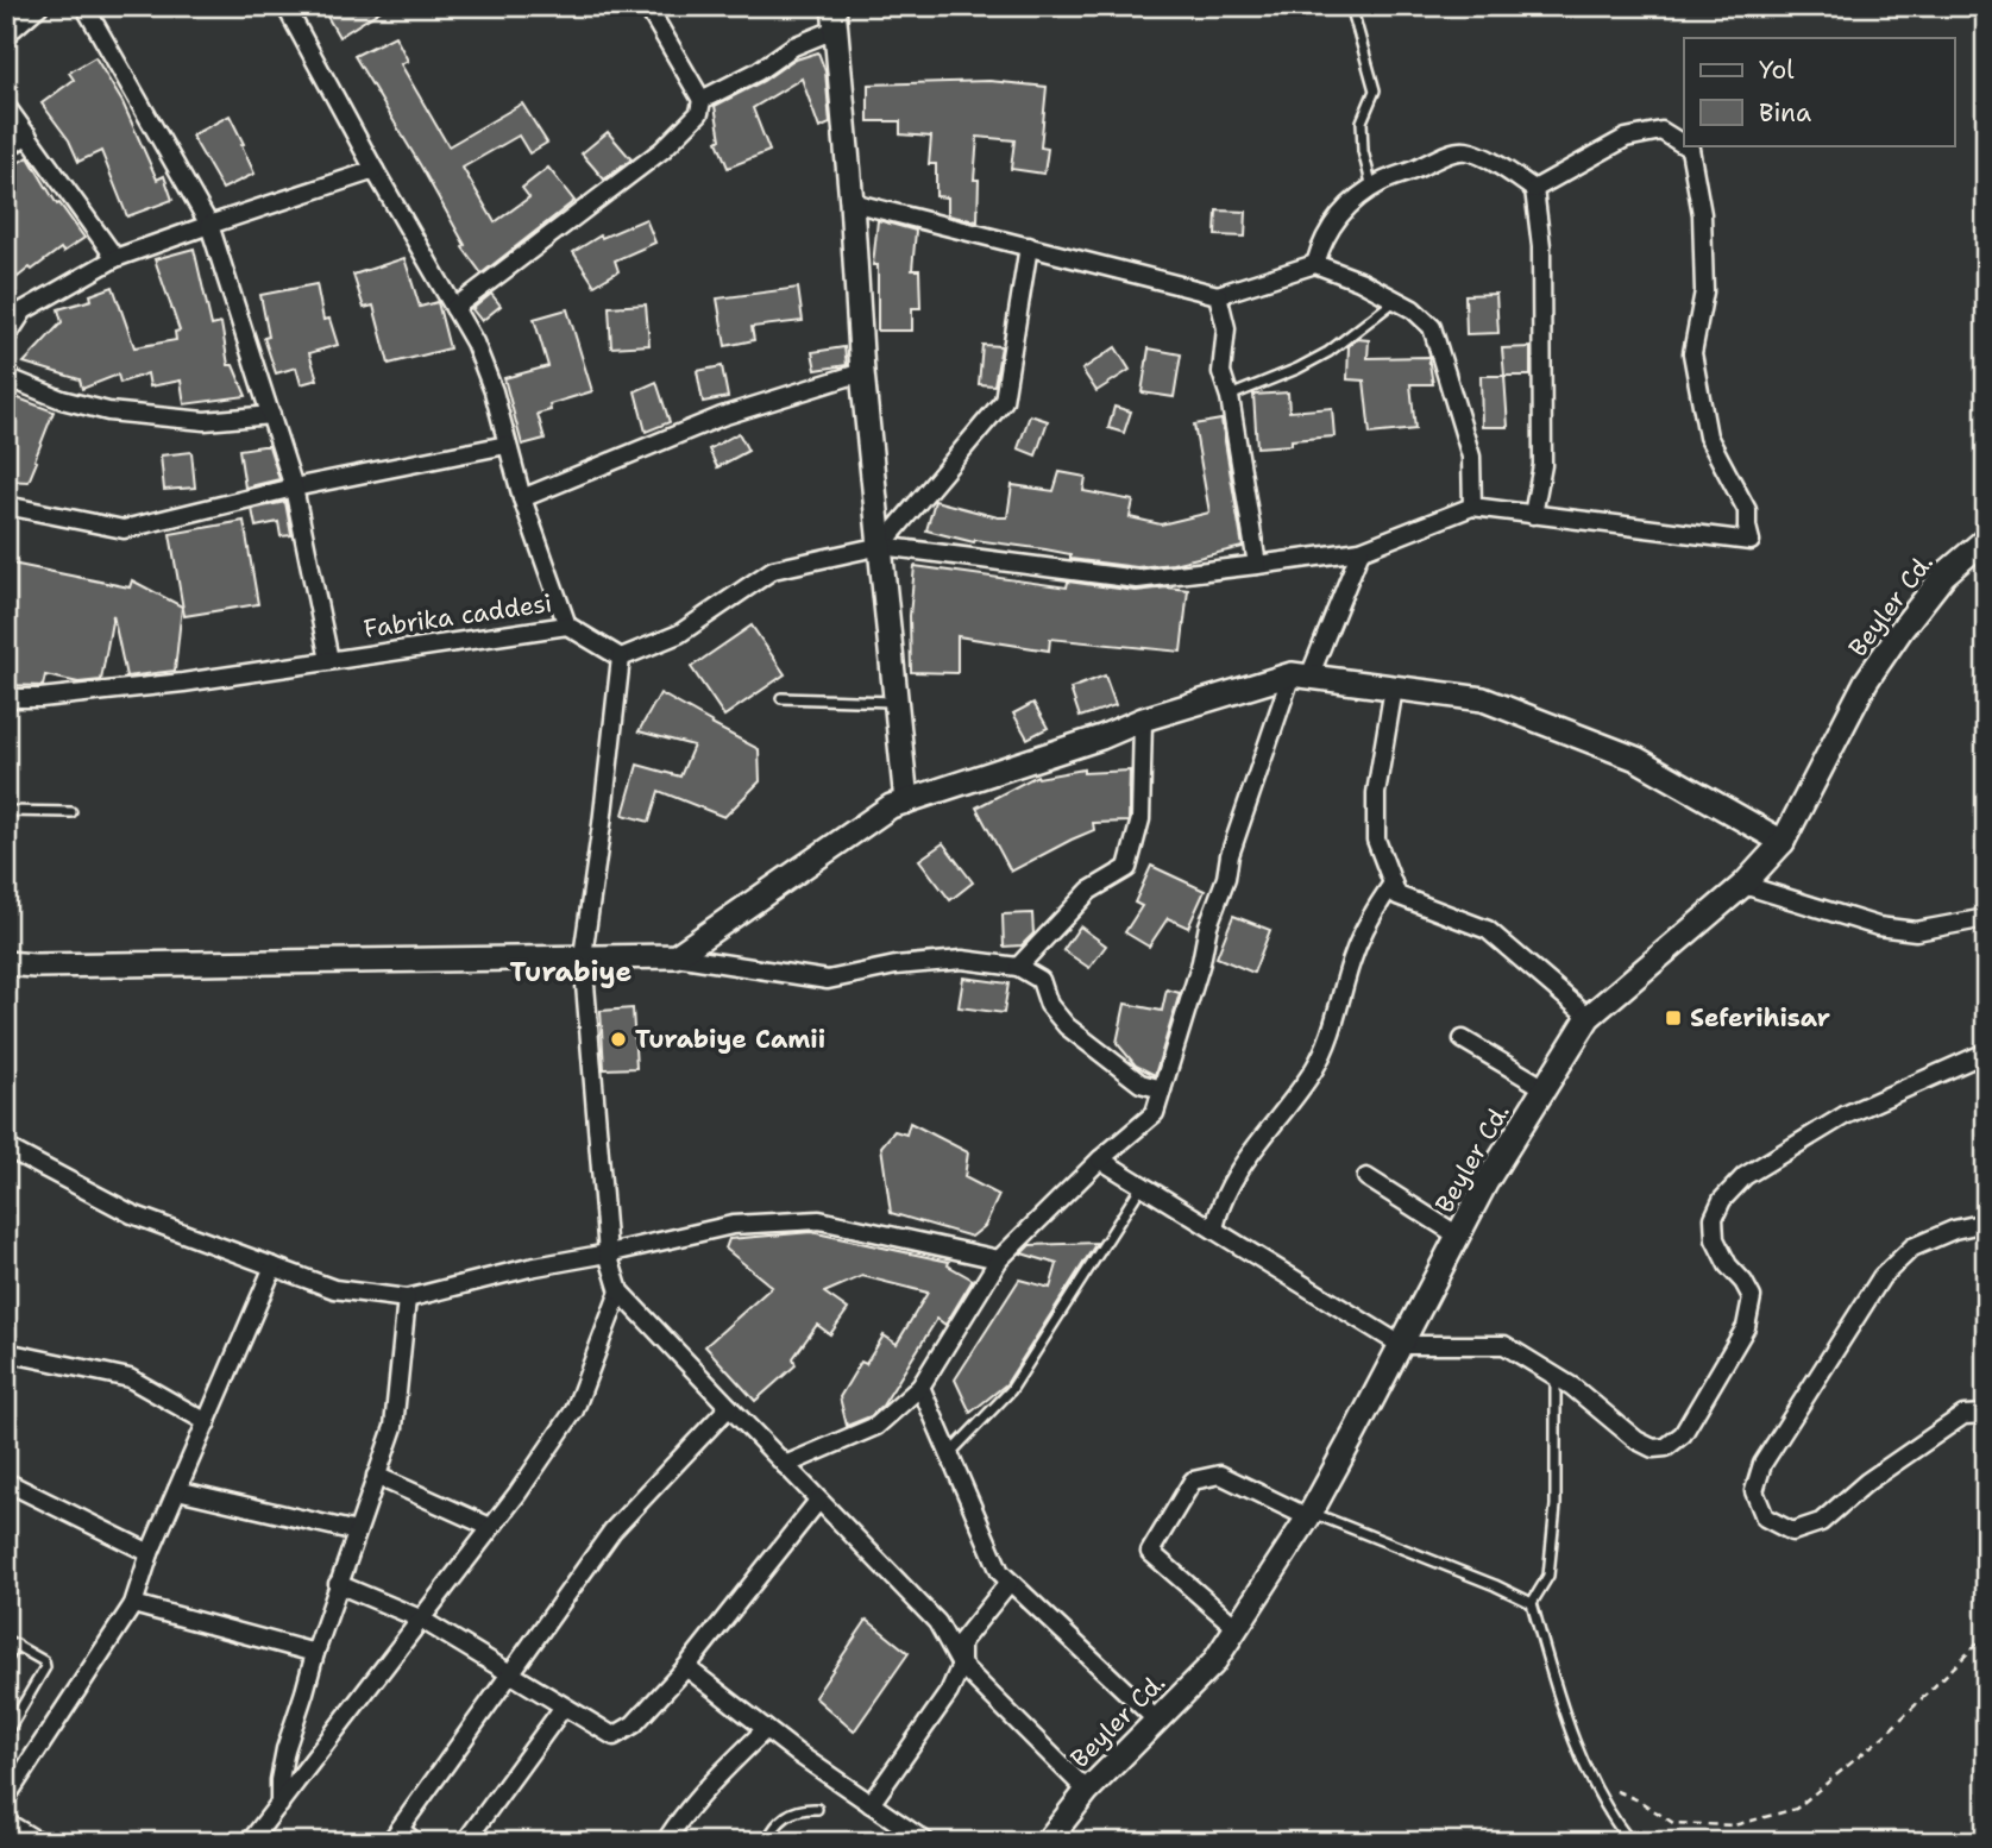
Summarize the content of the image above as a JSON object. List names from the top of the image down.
{
  "streets": {
    "street": ["Beyler Cd.", "Fabrika caddesi"]
  },
  "districts": ["Turabiye"],
  "places": {
    "transit": ["Seferihisar"],
    "other": ["Turabiye Camii"]
  },
  "legend": ["Yol", "Bina"]
}
